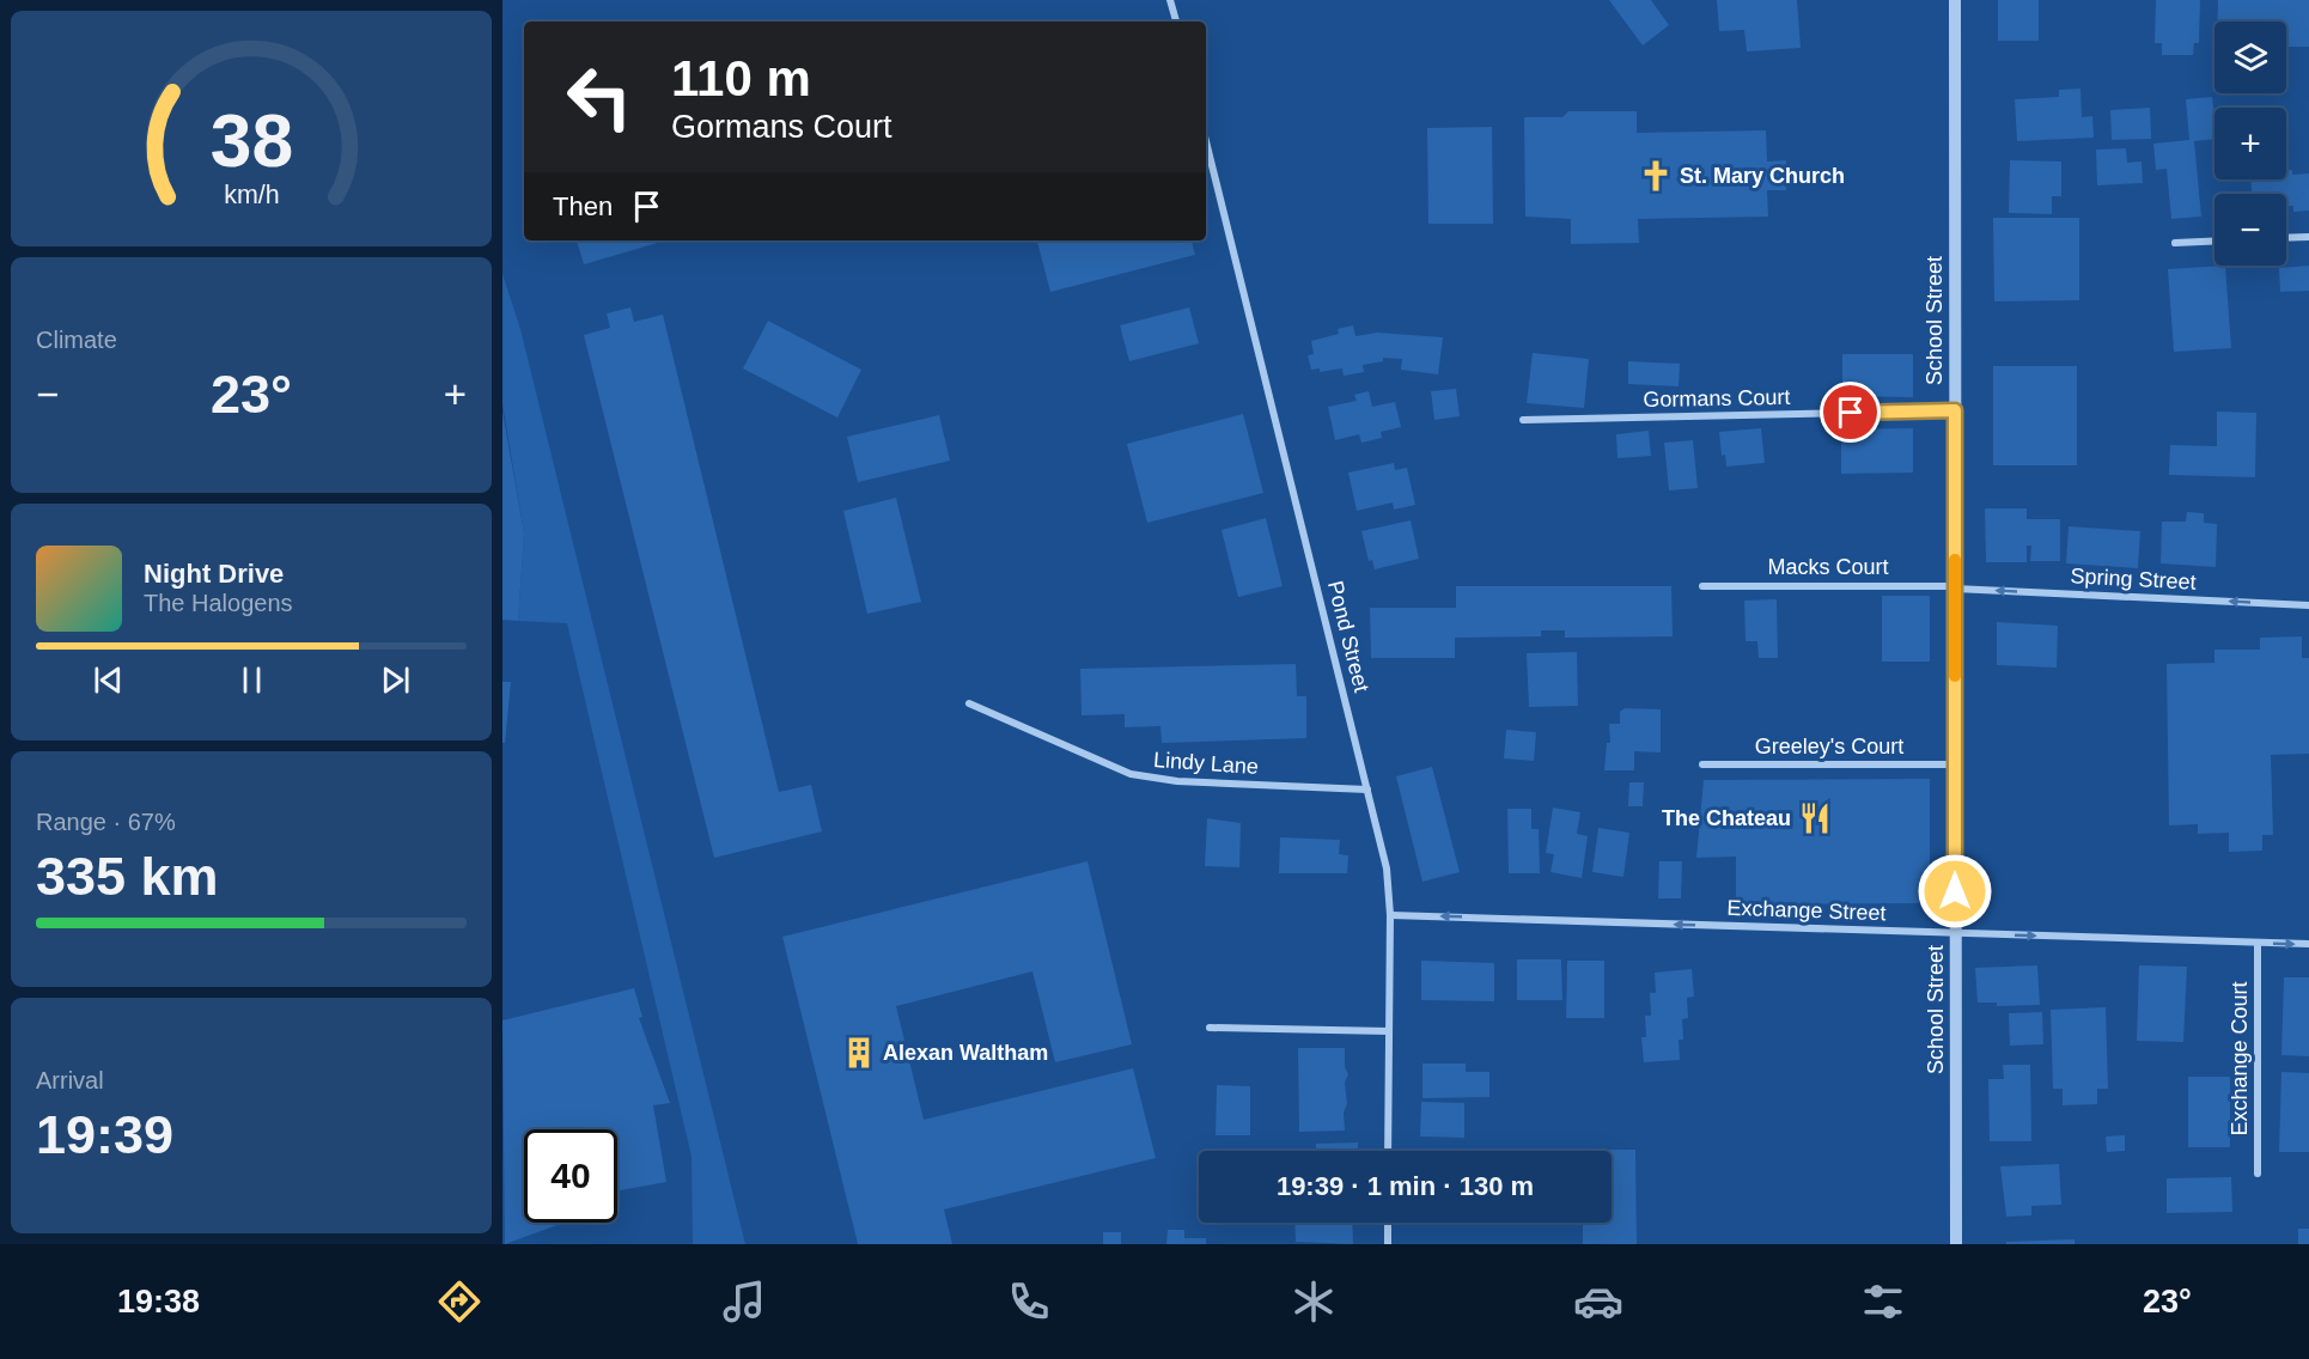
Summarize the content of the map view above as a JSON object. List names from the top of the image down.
{
  "streets": {
    "street": [
      "School Street",
      "Gormans Court",
      "Macks Court",
      "Spring Street",
      "Pond Street",
      "Greeley's Court",
      "Lindy Lane",
      "Exchange Street",
      "Exchange Court"
    ]
  },
  "crossings": [
    ["School Street", "Gormans Court"],
    ["School Street", "Macks Court"],
    ["School Street", "Spring Street"],
    ["School Street", "Greeley's Court"],
    ["School Street", "Exchange Street"],
    ["Macks Court", "Spring Street"],
    ["Pond Street", "Lindy Lane"],
    ["Pond Street", "Exchange Street"],
    ["Exchange Street", "Exchange Court"]
  ],
  "one_way": ["Spring Street"],
  "places": {
    "church": ["St. Mary Church"],
    "restaurant": ["The Chateau"],
    "building": ["Alexan Waltham"]
  },
  "page": {
    "map_buttons": ["+", "−"],
    "turn": ["110 m", "Gormans Court"],
    "then": "Then",
    "tile": [
      "Climate",
      ["Range · 67%", "335 km"],
      ["Arrival", "19:39"]
    ],
    "heat": ["−", "23°", "+"],
    "song": ["Night Drive", "The Halogens"],
    "limit": "40",
    "trip": "19:39 · 1 min · 130 m",
    "tabs": ["19:38", "23°"],
    "gauge": ["38", "km/h"]
  }
}
